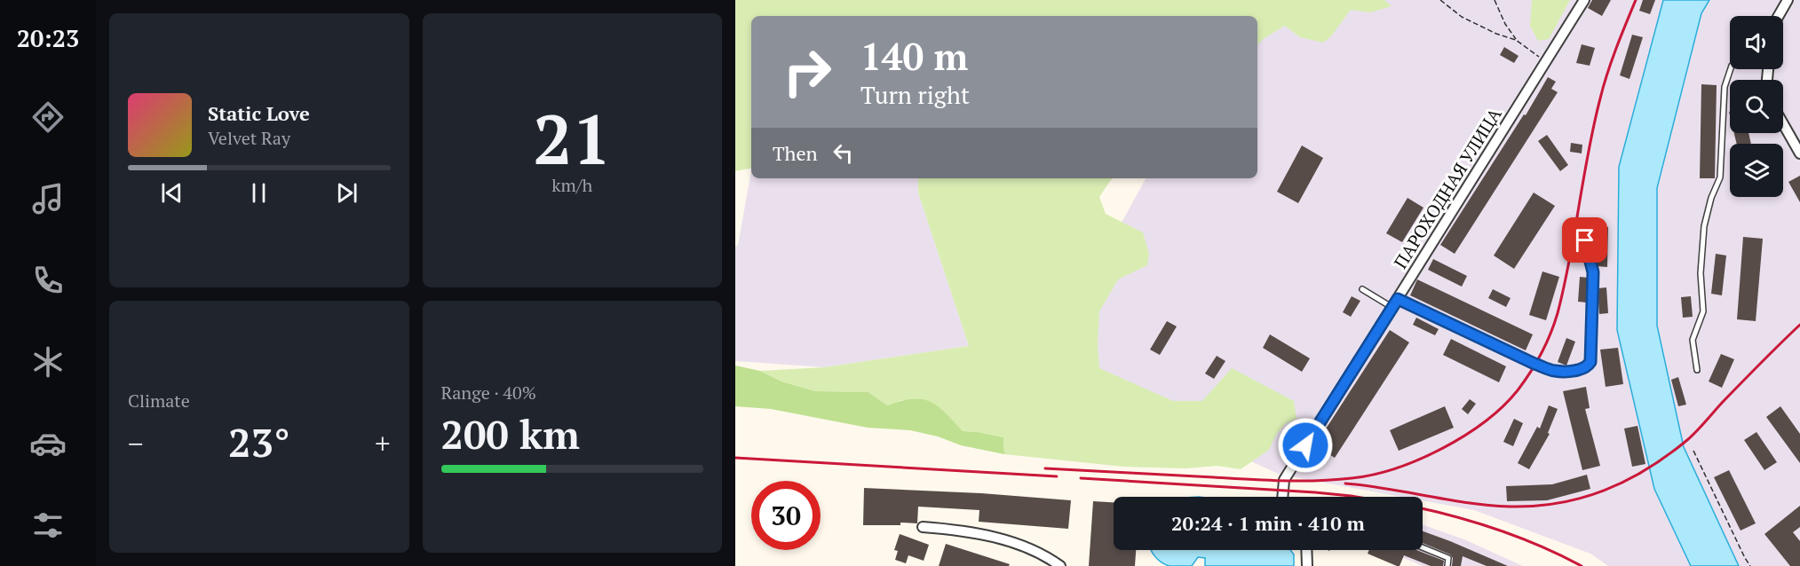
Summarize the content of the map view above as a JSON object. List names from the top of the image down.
{
  "streets": {
    "street": ["ПАРОХОДНАЯ УЛИЦА"]
  },
  "page": {
    "tabs": "20:23",
    "tile": [
      ["21", "km/h"],
      "Climate",
      ["Range · 40%", "200 km"]
    ],
    "turn": ["140 m", "Turn right"],
    "song": ["Static Love", "Velvet Ray"],
    "then": "Then",
    "heat": ["−", "23°", "+"],
    "limit": "30",
    "trip": "20:24 · 1 min · 410 m"
  }
}
